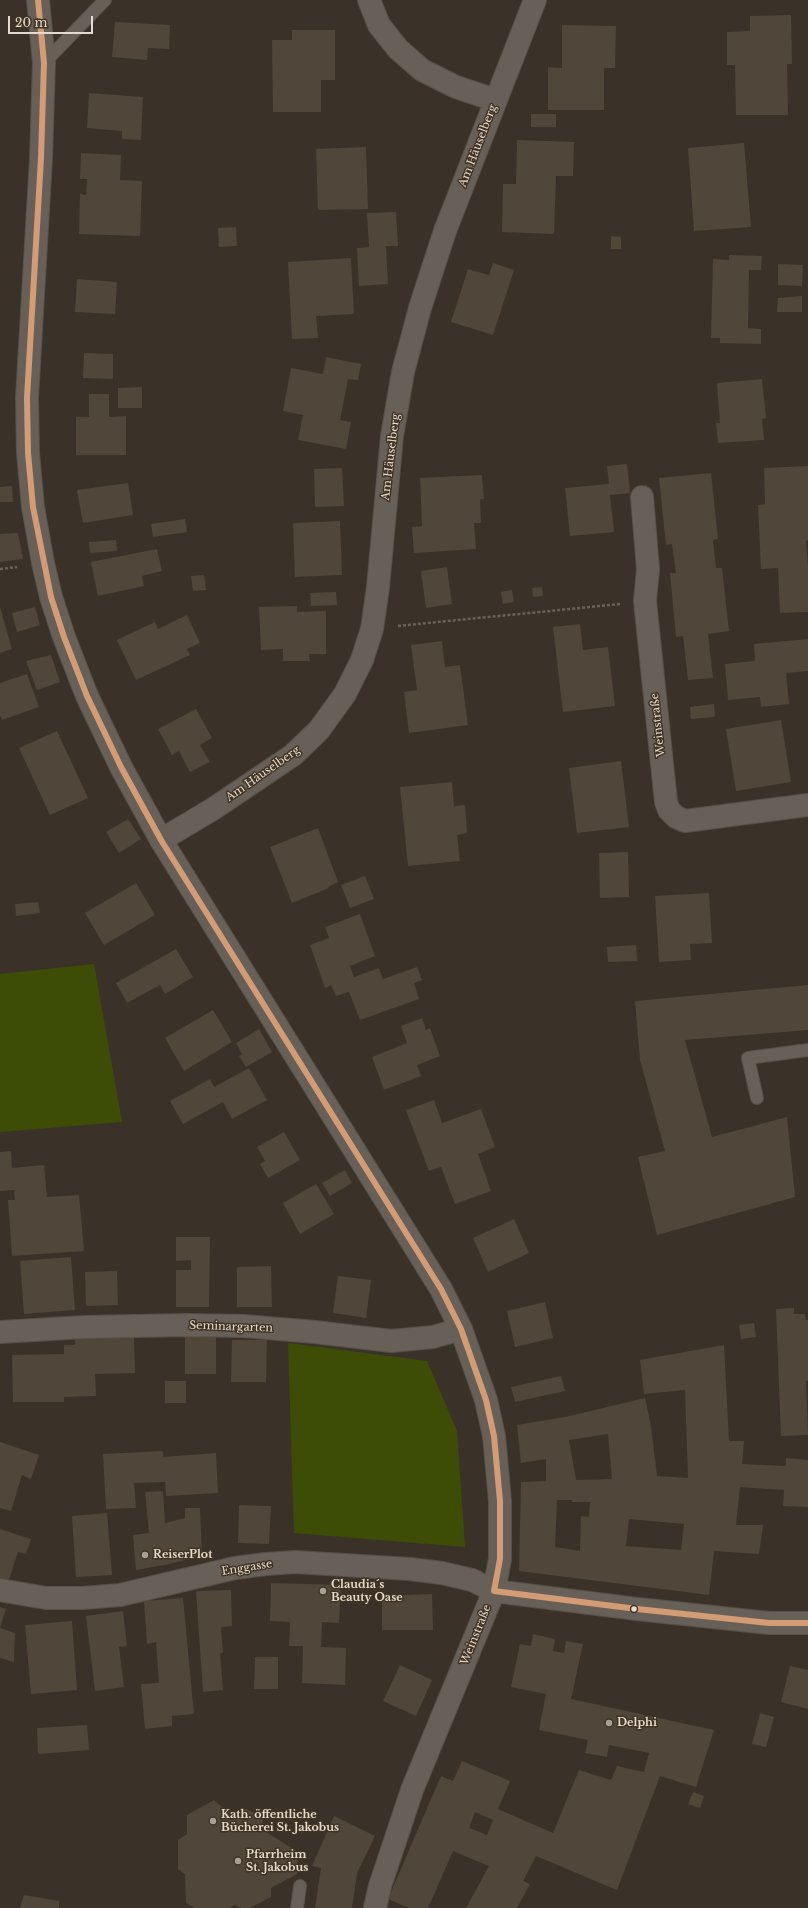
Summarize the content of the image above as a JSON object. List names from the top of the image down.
{
  "streets": {
    "street": [
      "Am Häuselberg",
      "Weinstraße",
      "Seminargarten",
      "Enggasse"
    ]
  },
  "crossings": [
    ["Weinstraße", "Enggasse"]
  ],
  "places": [
    "ReiserPlot",
    "Claudia´s Beauty Oase",
    "Delphi",
    "Kath. öffentliche Bücherei St. Jakobus",
    "Pfarrheim St. Jakobus"
  ],
  "scale_bar": "20 m"
}
